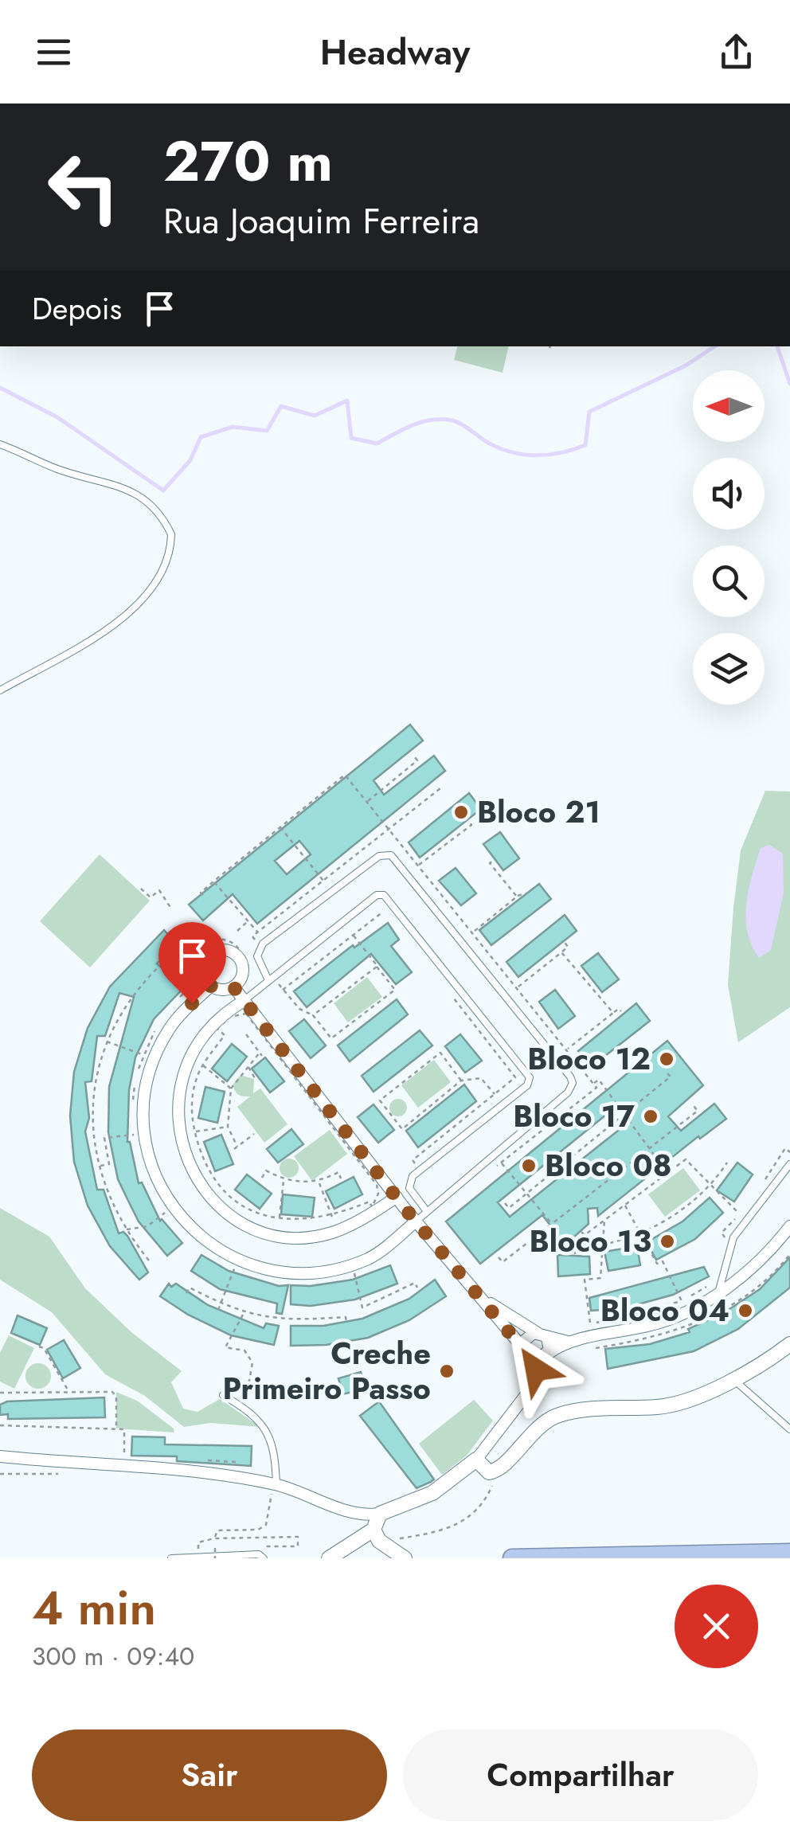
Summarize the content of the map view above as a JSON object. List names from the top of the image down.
{
  "places": [
    "Bloco 21",
    "Bloco 12",
    "Bloco 17",
    "Bloco 08",
    "Bloco 13",
    "Bloco 04",
    "Creche Primeiro Passo"
  ],
  "north": "left",
  "page": {
    "header": "Headway",
    "turn": ["270 m", "Rua Joaquim Ferreira"],
    "then": "Depois",
    "heading": ["4 min", "300 m · 09:40"],
    "buttons": ["Sair", "Compartilhar"]
  }
}
